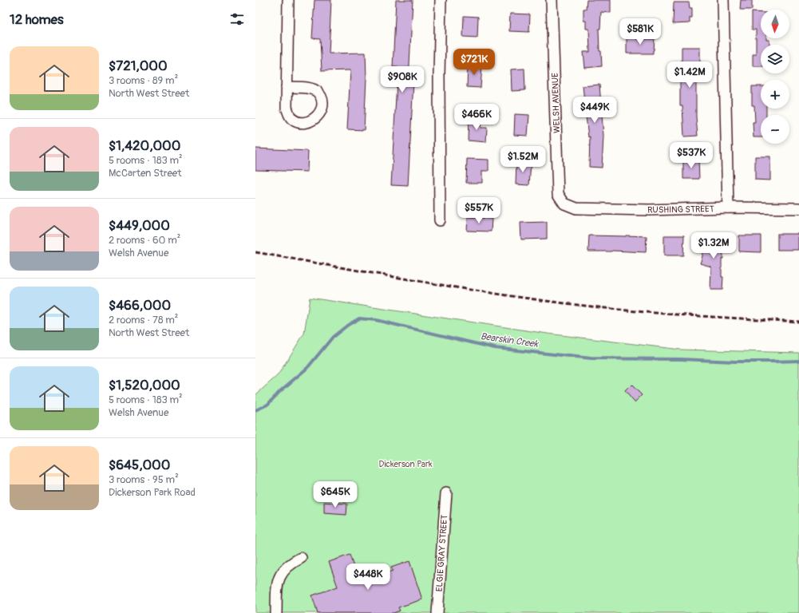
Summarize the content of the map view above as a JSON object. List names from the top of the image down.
{
  "streets": {
    "street": ["WELSH AVENUE", "RUSHING STREET", "ELGIE GRAY STREET"]
  },
  "crossings": [
    ["WELSH AVENUE", "RUSHING STREET"]
  ],
  "water": ["Bearskin Creek"],
  "parks": ["Dickerson Park"],
  "north": "bottom",
  "page": {
    "heading": "12 homes",
    "map_buttons": ["+", "−"],
    "price": [
      "$581K",
      "$721K",
      "$1.42M",
      "$908K",
      "$449K",
      "$466K",
      "$537K",
      "$1.52M",
      "$557K",
      "$1.32M",
      "$645K",
      "$448K"
    ],
    "list": [
      {
        "name": "$721,000",
        "note": "3 rooms · 89 m² · North West Street"
      },
      {
        "name": "$1,420,000",
        "note": "5 rooms · 183 m² · McCarten Street"
      },
      {
        "name": "$449,000",
        "note": "2 rooms · 60 m² · Welsh Avenue"
      },
      {
        "name": "$466,000",
        "note": "2 rooms · 78 m² · North West Street"
      },
      {
        "name": "$1,520,000",
        "note": "5 rooms · 183 m² · Welsh Avenue"
      },
      {
        "name": "$645,000",
        "note": "3 rooms · 95 m² · Dickerson Park Road"
      }
    ]
  }
}
